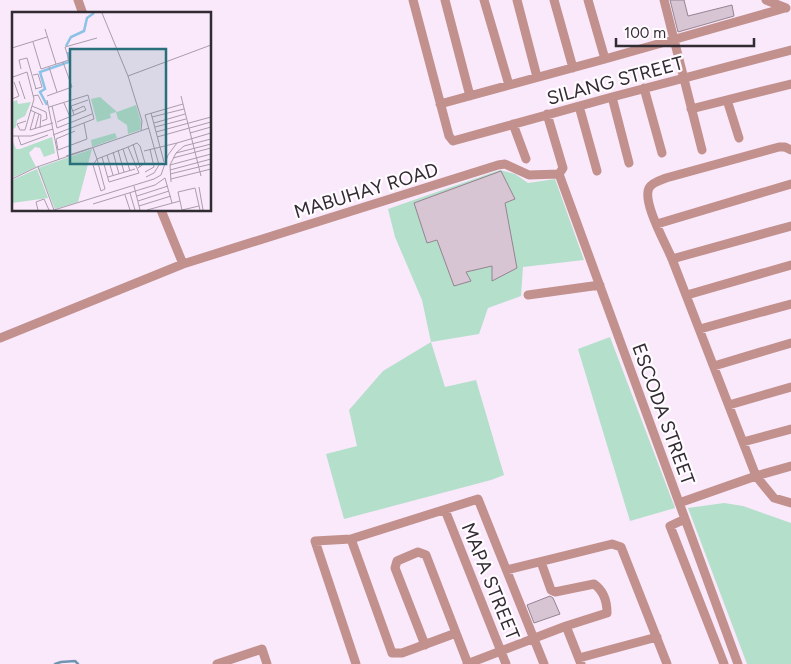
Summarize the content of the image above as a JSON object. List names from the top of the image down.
{
  "streets": {
    "street": [
      "SILANG STREET",
      "MABUHAY ROAD",
      "ESCODA STREET",
      "MAPA STREET"
    ]
  },
  "crossings": [
    ["SILANG STREET", "ESCODA STREET"],
    ["MABUHAY ROAD", "ESCODA STREET"]
  ],
  "scale_bar": "100 m"
}
